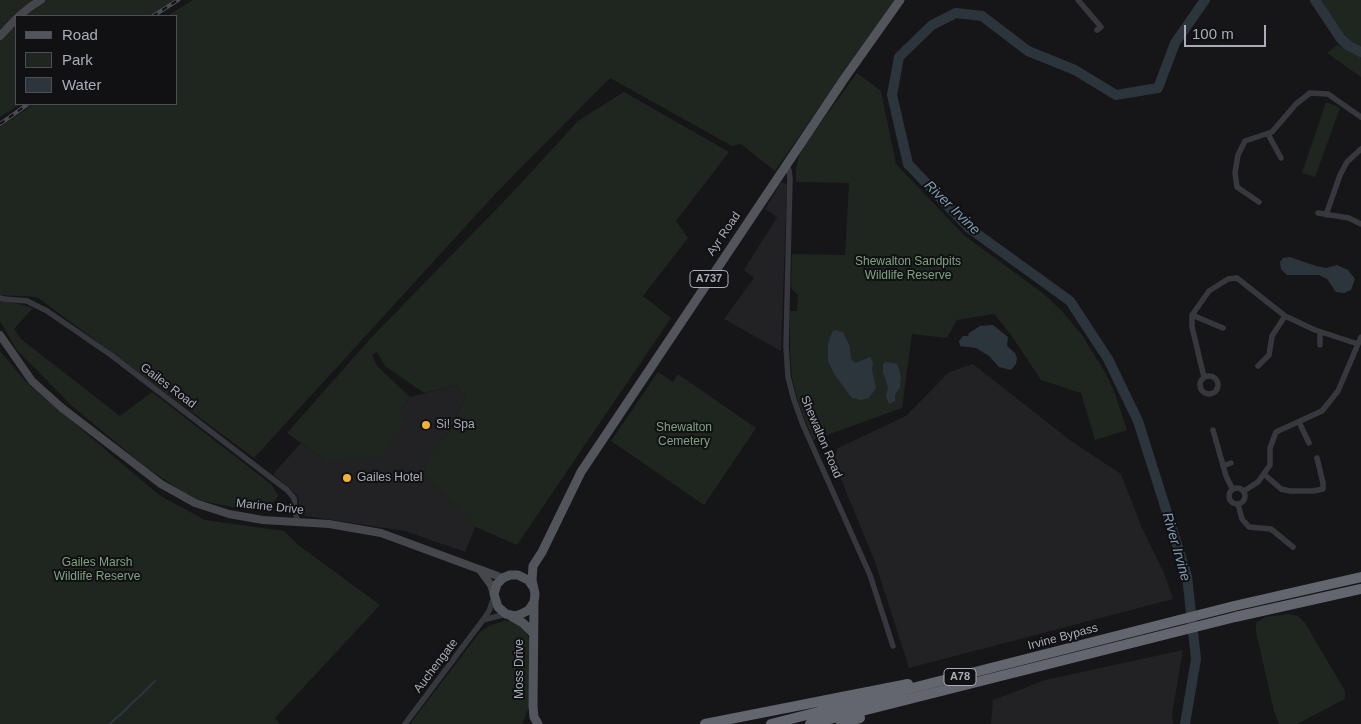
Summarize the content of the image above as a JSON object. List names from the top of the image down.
{
  "streets": {
    "highway": ["Irvine Bypass", "A78"],
    "main road": ["Ayr Road", "A737", "Moss Drive"],
    "street": [
      "Gailes Road",
      "Shewalton Road",
      "Marine Drive",
      "Auchengate"
    ]
  },
  "crossings": [
    ["Ayr Road", "Shewalton Road"],
    ["Gailes Road", "Marine Drive"],
    ["Marine Drive", "Auchengate"],
    ["Marine Drive", "Moss Drive"],
    ["Auchengate", "Moss Drive"]
  ],
  "water": ["River Irvine"],
  "parks": ["Shewalton Sandpits Wildlife Reserve", "Shewalton Cemetery", "Gailes Marsh Wildlife Reserve"],
  "places": ["Si! Spa", "Gailes Hotel"],
  "legend": ["Road", "Park", "Water"],
  "scale_bar": "100 m"
}
